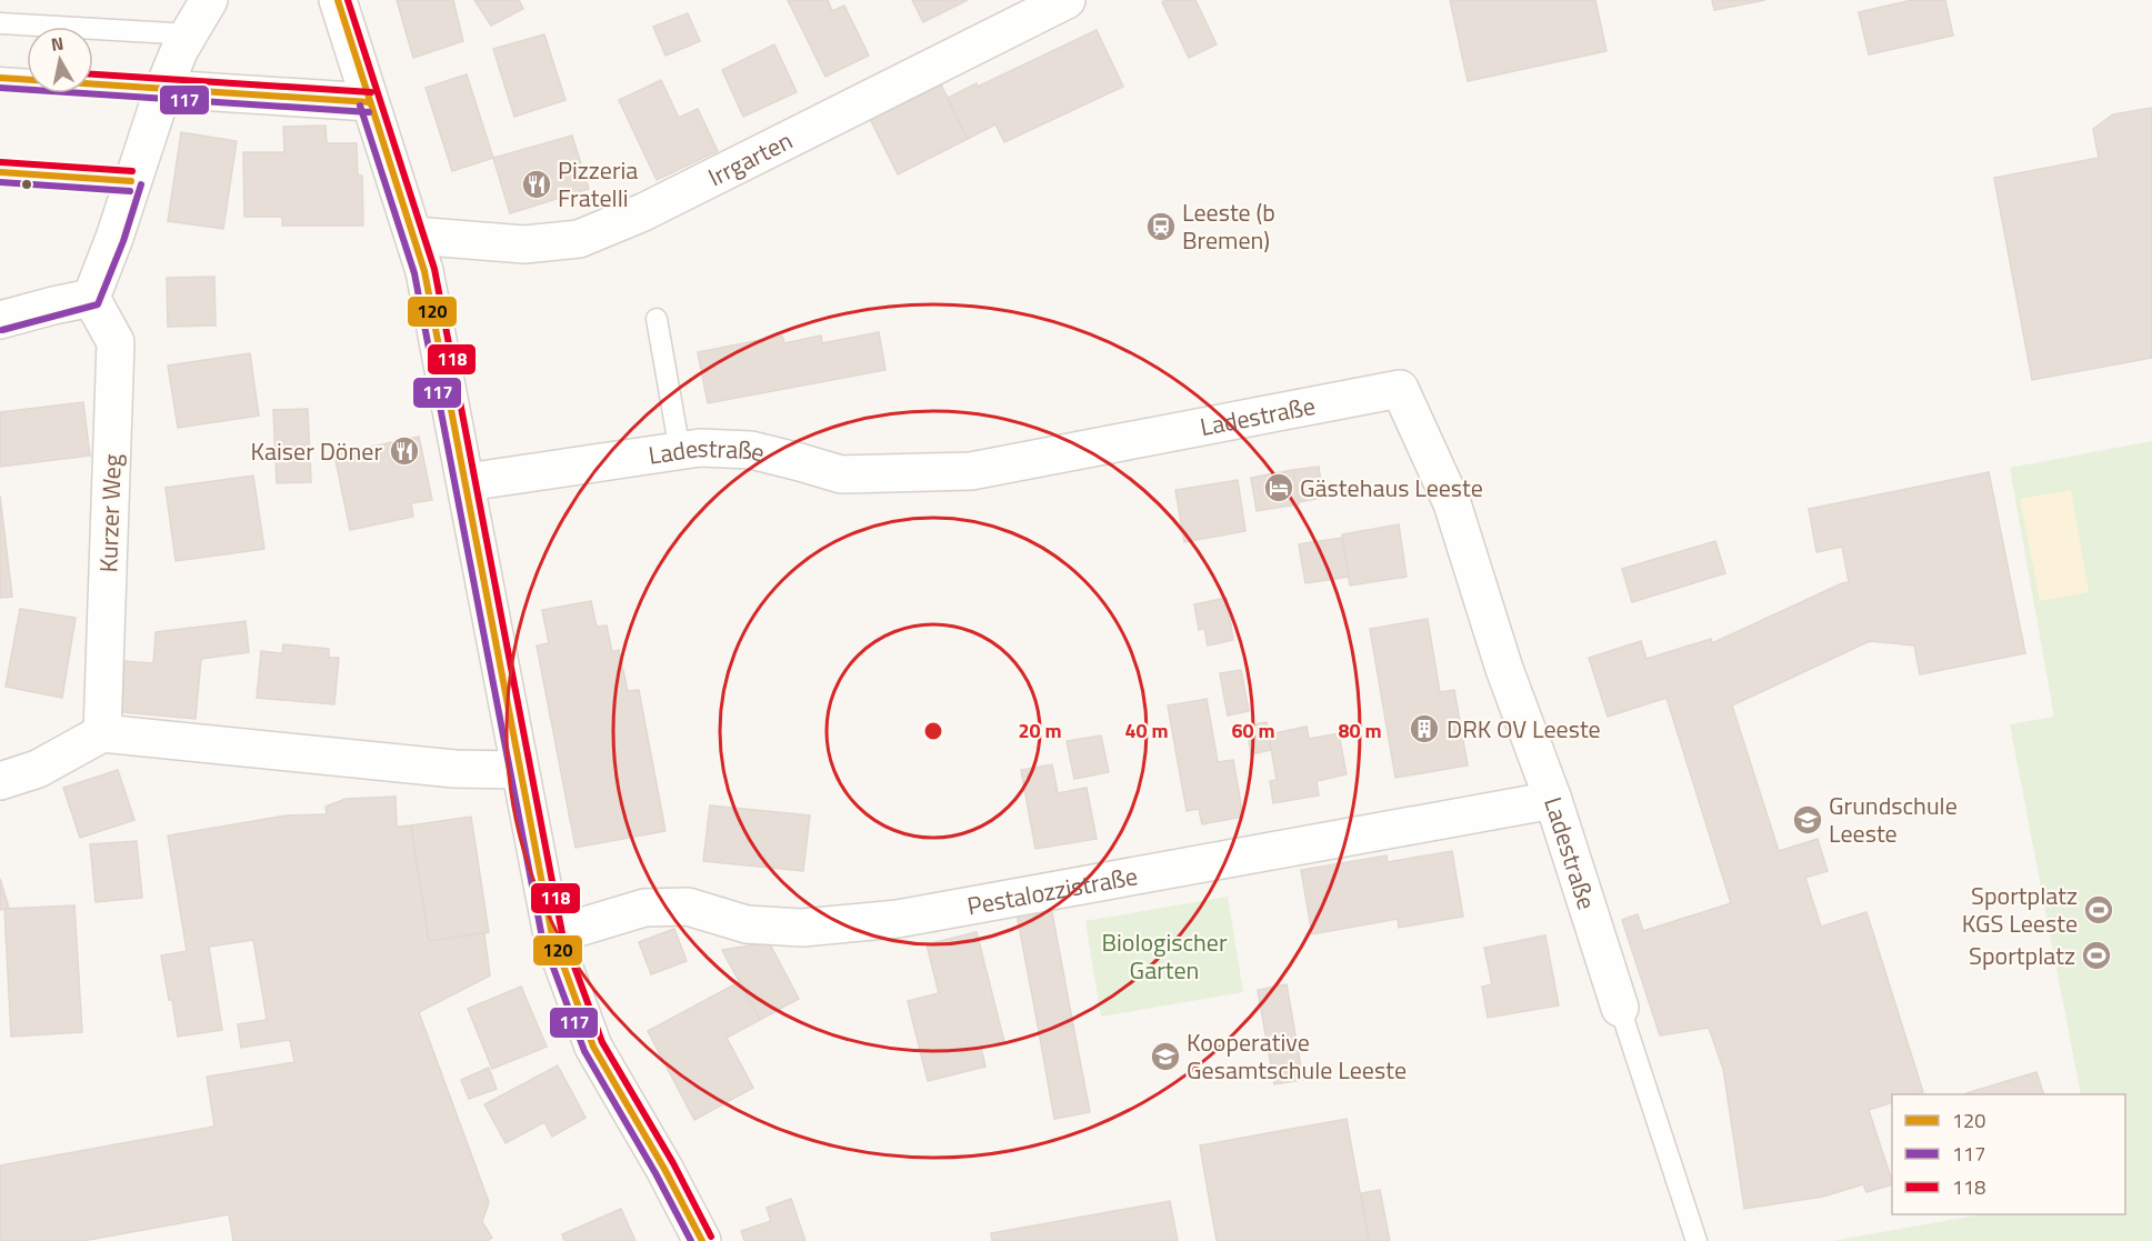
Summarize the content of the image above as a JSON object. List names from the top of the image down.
{
  "streets": {
    "street": [
      "Irrgarten",
      "Ladestraße",
      "Kurzer Weg",
      "Pestalozzistraße"
    ]
  },
  "crossings": [
    ["Ladestraße", "Pestalozzistraße"]
  ],
  "parks": ["Biologischer Garten"],
  "places": {
    "restaurant": ["Pizzeria Fratelli", "Kaiser Döner"],
    "station": ["Leeste (b Bremen)"],
    "hotel": ["Gästehaus Leeste"],
    "building": ["DRK OV Leeste"],
    "school or university": ["Grundschule Leeste", "Kooperative Gesamtschule Leeste"],
    "sports": ["Sportplatz KGS Leeste", "Sportplatz"]
  },
  "lines": ["transit line 120", "transit line 118", "transit line 117"],
  "legend": ["120", "117", "118"],
  "north": "top",
  "rings": [
    "20 m",
    "40 m",
    "60 m",
    "80 m"
  ]
}
